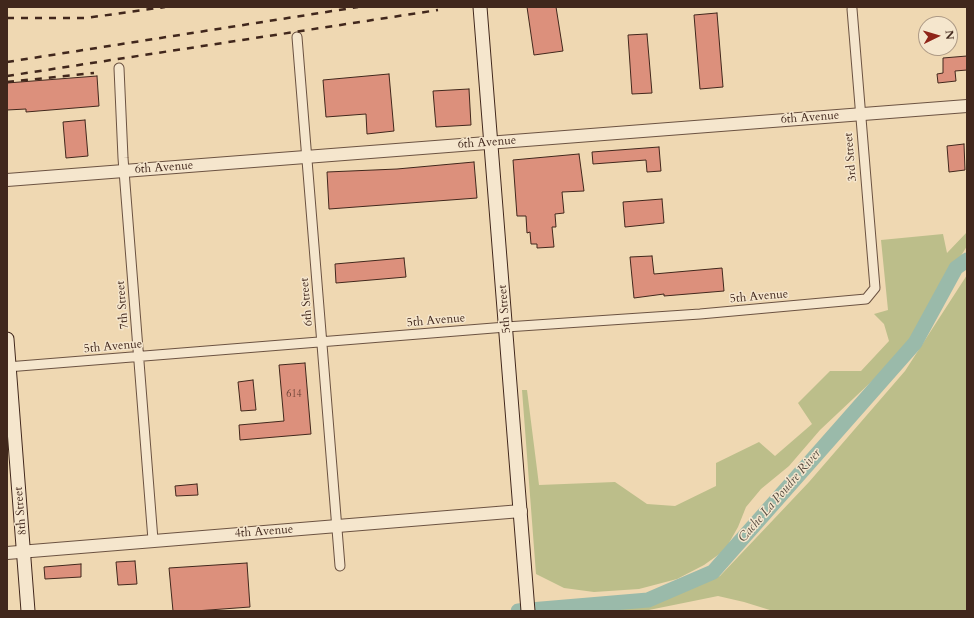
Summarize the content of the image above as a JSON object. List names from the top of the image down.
{
  "streets": {
    "main road": ["5th Street", "8th Street"],
    "street": [
      "6th Avenue",
      "3rd Street",
      "5th Avenue",
      "6th Street",
      "7th Street",
      "4th Avenue"
    ]
  },
  "crossings": [
    ["6th Avenue", "3rd Street"],
    ["6th Avenue", "6th Street"],
    ["6th Avenue", "7th Street"],
    ["6th Avenue", "5th Street"],
    ["3rd Street", "5th Avenue"],
    ["5th Avenue", "6th Street"],
    ["5th Avenue", "7th Street"],
    ["5th Avenue", "5th Street"],
    ["5th Avenue", "8th Street"],
    ["6th Street", "4th Avenue"],
    ["7th Street", "4th Avenue"],
    ["5th Street", "4th Avenue"],
    ["8th Street", "4th Avenue"]
  ],
  "water": ["Cache La Poudre River"],
  "house_numbers": ["614"],
  "north": "right"
}
